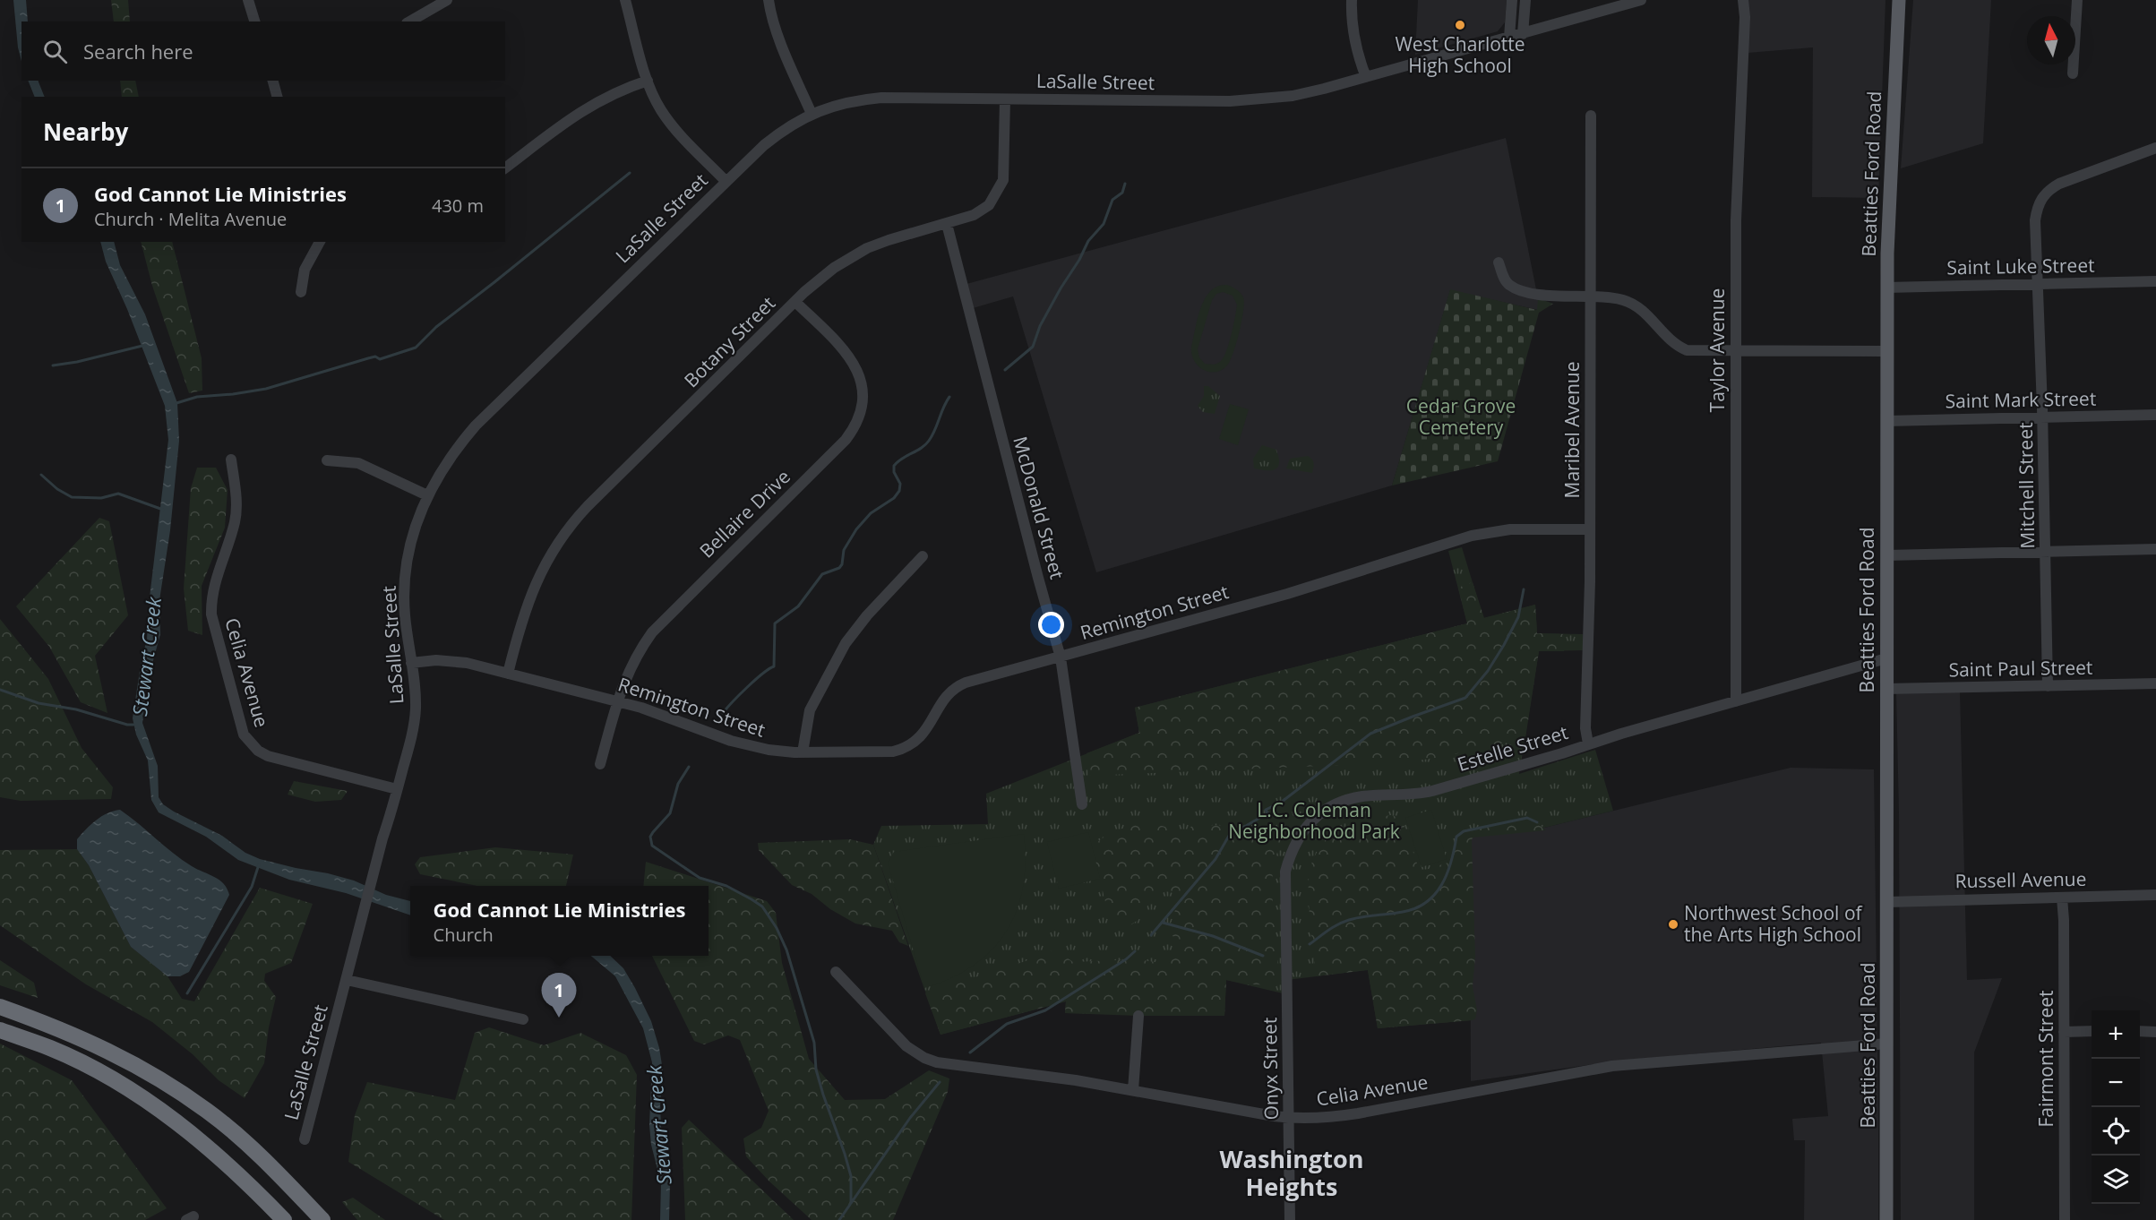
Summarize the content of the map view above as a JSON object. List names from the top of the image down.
{
  "streets": {
    "main road": ["Beatties Ford Road"],
    "street": [
      "LaSalle Street",
      "Saint Luke Street",
      "Botany Street",
      "Taylor Avenue",
      "Saint Mark Street",
      "Maribel Avenue",
      "Mitchell Street",
      "McDonald Street",
      "Bellaire Drive",
      "Remington Street",
      "Saint Paul Street",
      "Celia Avenue",
      "Estelle Street",
      "Russell Avenue",
      "Fairmont Street",
      "Onyx Street"
    ]
  },
  "crossings": [
    ["LaSalle Street", "Botany Street"],
    ["LaSalle Street", "Remington Street"],
    ["LaSalle Street", "Celia Avenue"],
    ["Beatties Ford Road", "Saint Luke Street"],
    ["Beatties Ford Road", "Saint Mark Street"],
    ["Beatties Ford Road", "Saint Paul Street"],
    ["Beatties Ford Road", "Celia Avenue"],
    ["Beatties Ford Road", "Estelle Street"],
    ["Beatties Ford Road", "Russell Avenue"],
    ["Saint Luke Street", "Mitchell Street"],
    ["Botany Street", "McDonald Street"],
    ["Botany Street", "Bellaire Drive"],
    ["Botany Street", "Remington Street"],
    ["Taylor Avenue", "Estelle Street"],
    ["Saint Mark Street", "Mitchell Street"],
    ["Maribel Avenue", "Remington Street"],
    ["Maribel Avenue", "Estelle Street"],
    ["Mitchell Street", "Saint Paul Street"],
    ["McDonald Street", "Remington Street"],
    ["Bellaire Drive", "Remington Street"],
    ["Celia Avenue", "Onyx Street"],
    ["Estelle Street", "Onyx Street"],
    ["Russell Avenue", "Fairmont Street"]
  ],
  "districts": ["Washington Heights"],
  "water": ["Stewart Creek"],
  "parks": ["Cedar Grove Cemetery", "L.C. Coleman Neighborhood Park"],
  "places": ["West Charlotte High School", "Northwest School of the Arts High School"],
  "north": "top",
  "page": {
    "search": "Search here",
    "heading": "Nearby",
    "list": [
      {
        "mark": "1",
        "name": "God Cannot Lie Ministries",
        "note": "Church · Melita Avenue",
        "value": "430 m"
      }
    ],
    "popup": ["God Cannot Lie Ministries", "Church"],
    "pins": "1",
    "map_buttons": ["+", "−"]
  }
}
